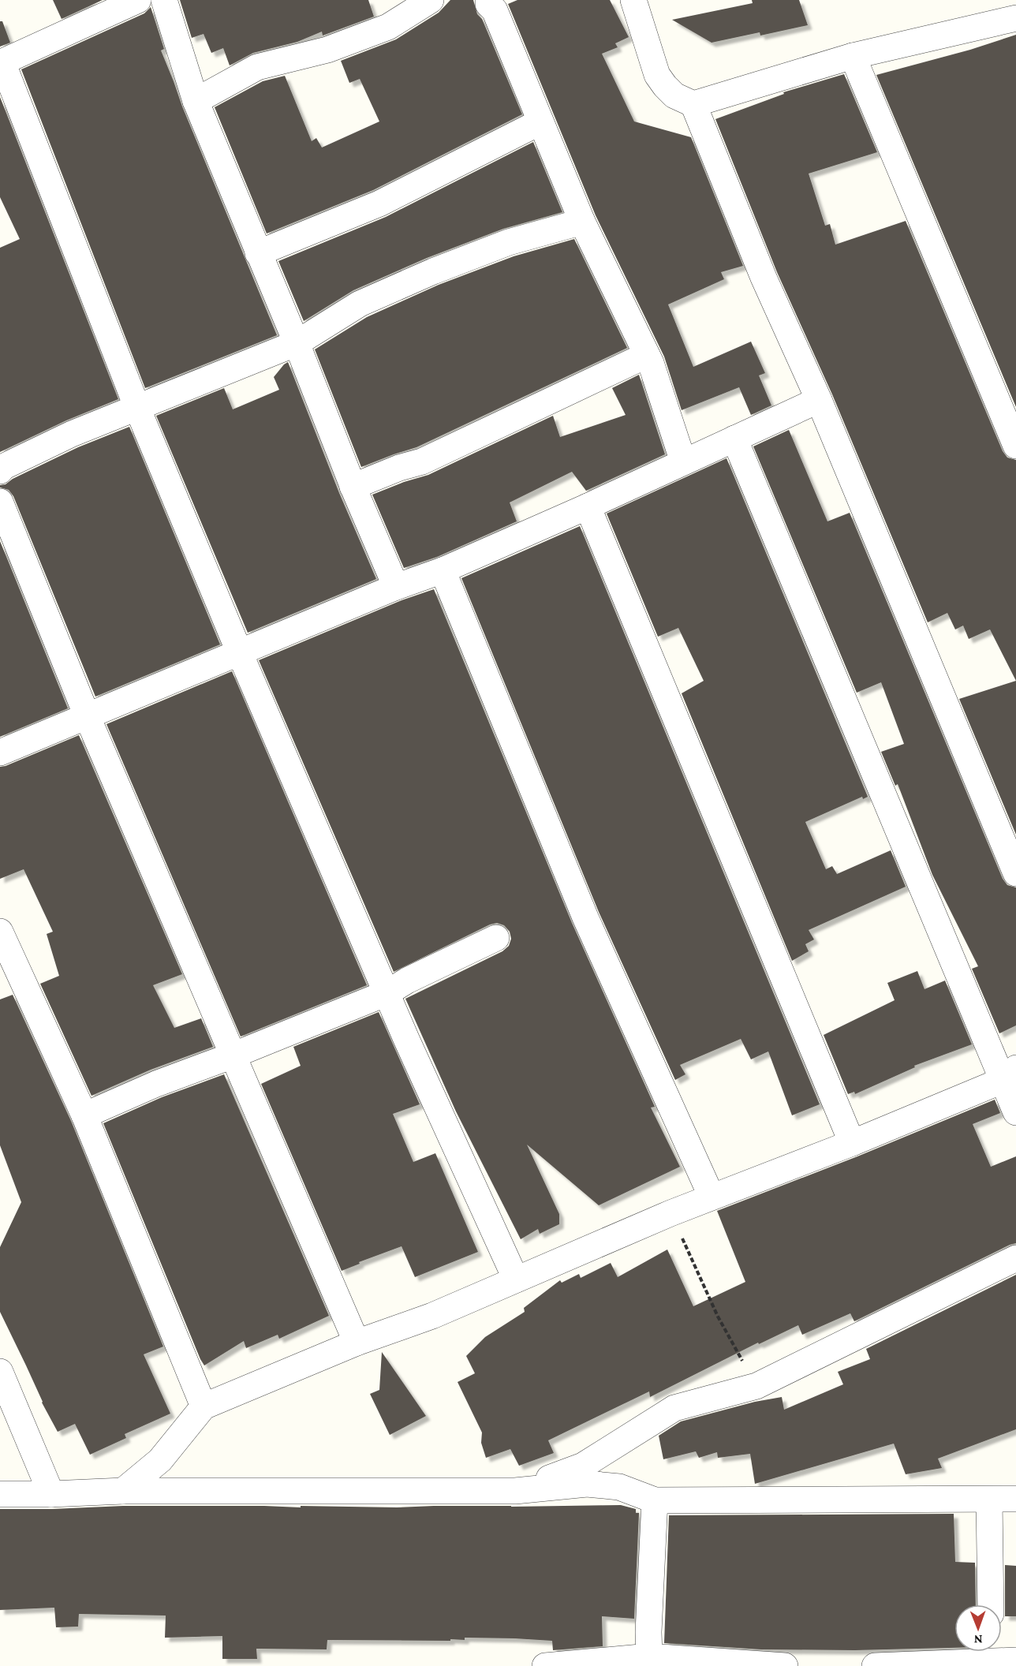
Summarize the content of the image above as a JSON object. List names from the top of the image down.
{
  "north": "bottom"
}
